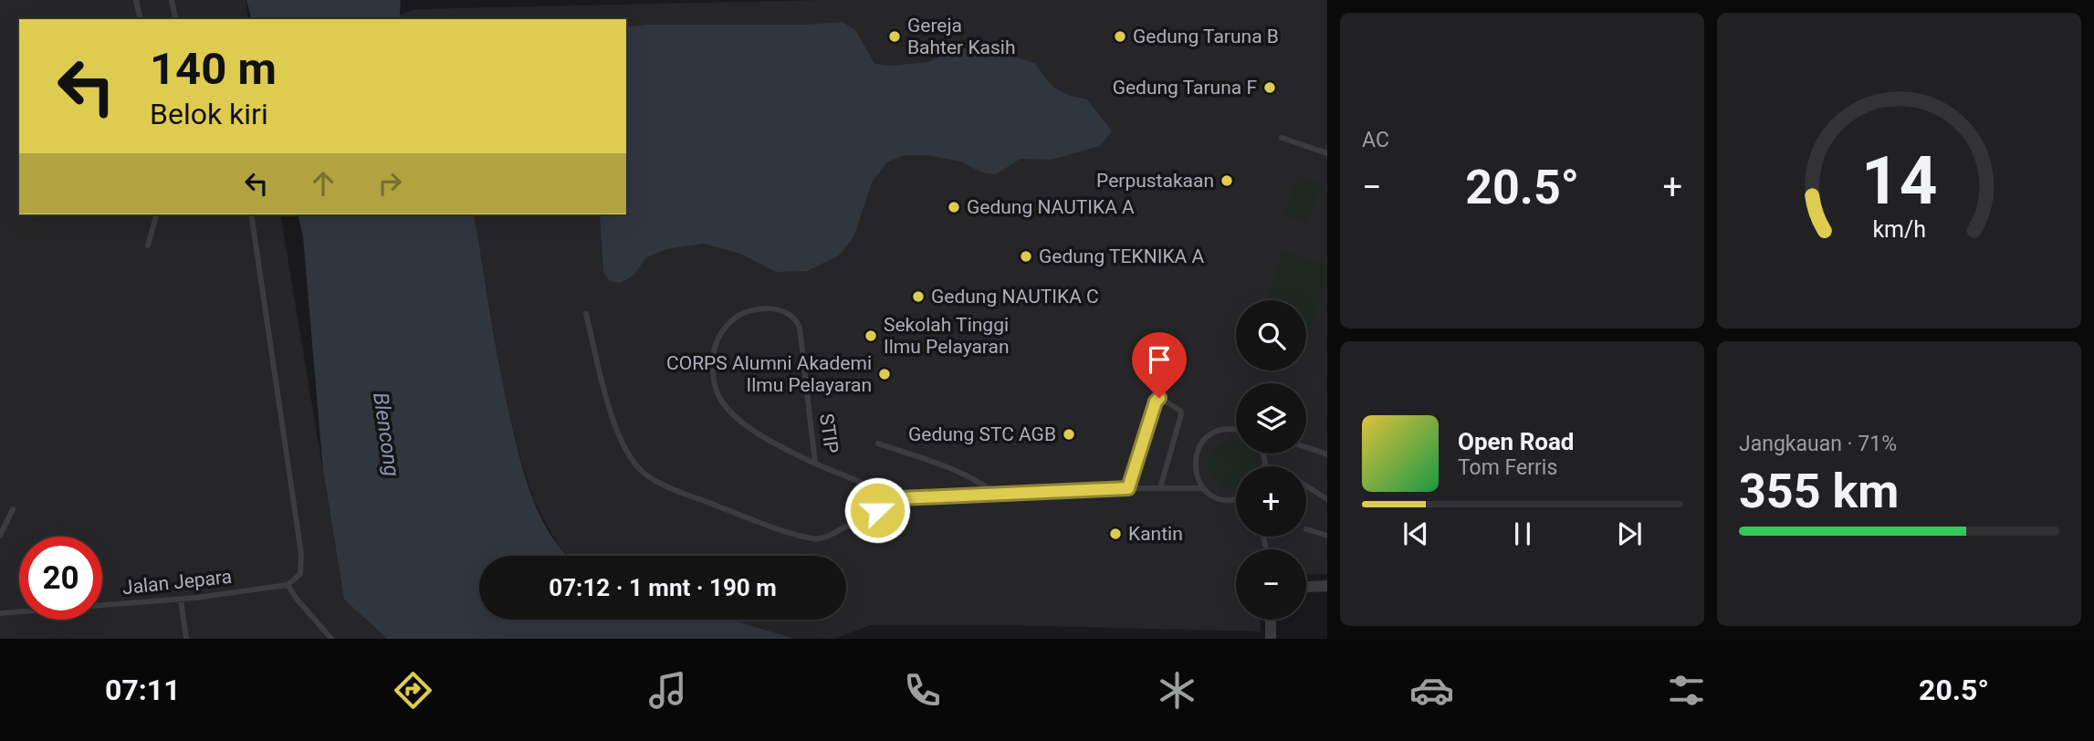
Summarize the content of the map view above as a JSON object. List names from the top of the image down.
{
  "streets": {
    "lane": ["STIP", "Jalan Jepara"]
  },
  "water": ["Blencong"],
  "places": [
    "Gereja Bahter Kasih",
    "Gedung Taruna B",
    "Gedung Taruna F",
    "Perpustakaan",
    "Gedung NAUTIKA A",
    "Gedung TEKNIKA A",
    "Gedung NAUTIKA C",
    "Sekolah Tinggi Ilmu Pelayaran",
    "CORPS Alumni Akademi Ilmu Pelayaran",
    "Gedung STC AGB",
    "Kantin"
  ],
  "page": {
    "tile": [
      "AC",
      ["Jangkauan · 71%", "355 km"]
    ],
    "turn": ["140 m", "Belok kiri"],
    "heat": ["−", "20.5°", "+"],
    "map_buttons": ["+", "−"],
    "song": ["Open Road", "Tom Ferris"],
    "limit": "20",
    "trip": "07:12 · 1 mnt · 190 m",
    "tabs": ["07:11", "20.5°"],
    "gauge": ["14", "km/h"]
  }
}
